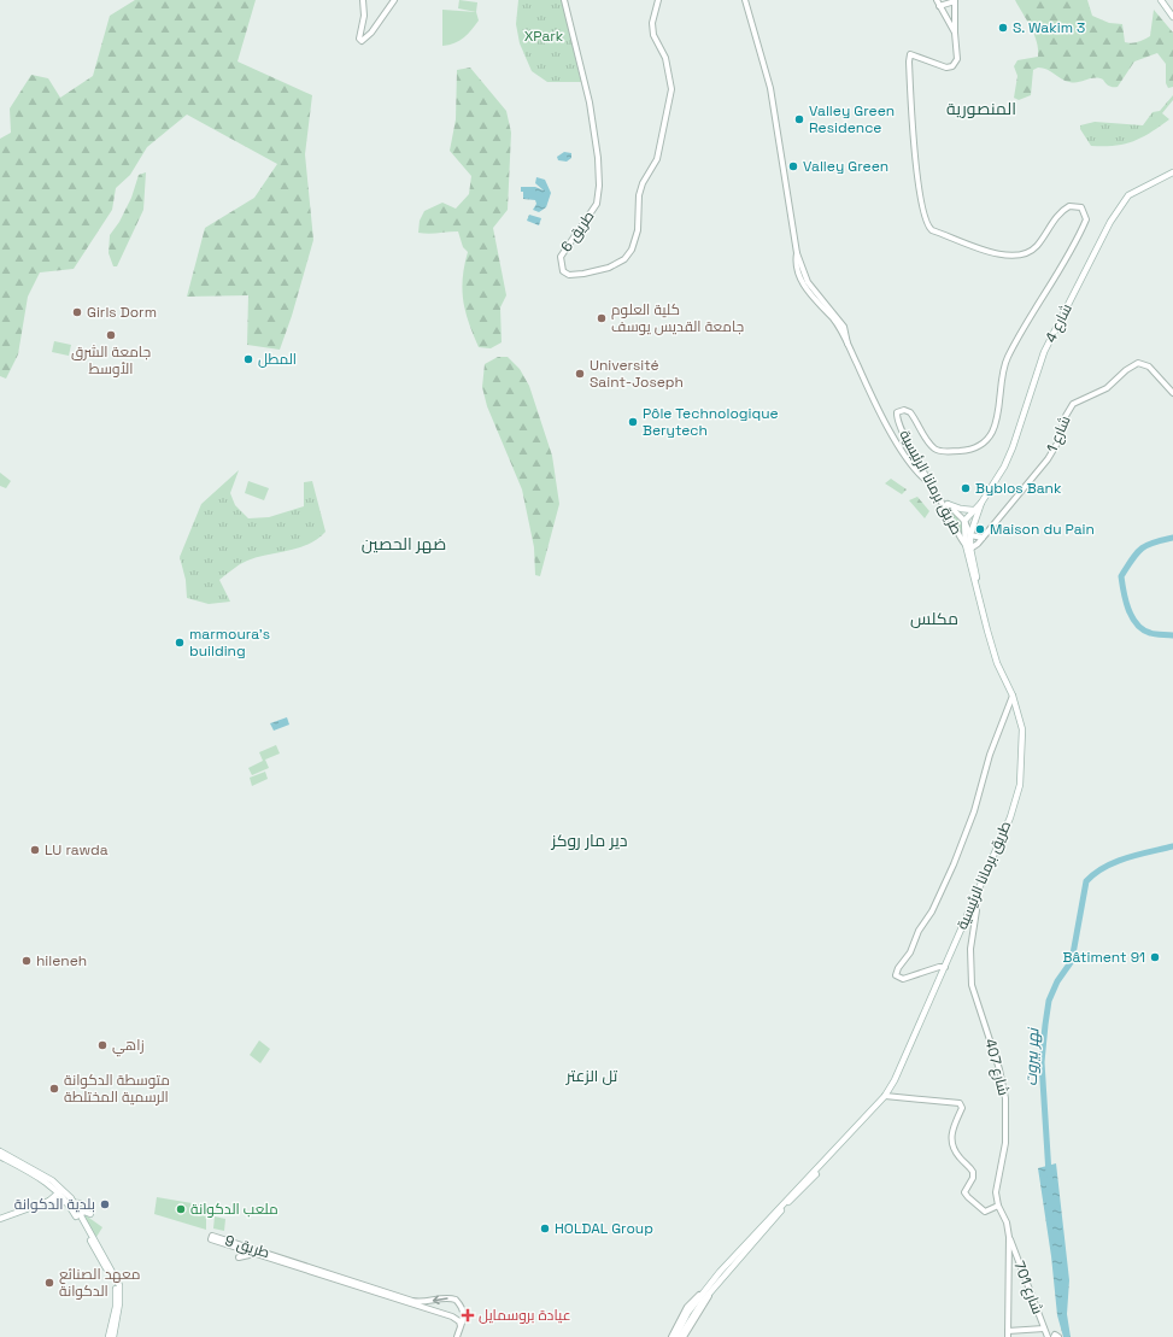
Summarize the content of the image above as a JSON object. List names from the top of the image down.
{
  "streets": {
    "main road": ["شارع 4", "طريق برمانا الرئيسية"],
    "street": [
      "طريق 6",
      "شارع 1",
      "شارع 407",
      "9 طريق",
      "شارع 701"
    ]
  },
  "crossings": [
    ["طريق برمانا الرئيسية", "شارع 407"],
    ["شارع 407", "شارع 701"]
  ],
  "districts": [
    "المنصورية",
    "ضهر الحصين",
    "مكلس",
    "دير مار روكز",
    "تل الزعتر"
  ],
  "water": ["نهر بيروت"],
  "parks": ["XPark"],
  "places": {
    "other": [
      "S. Wakim 3",
      "Valley Green Residence",
      "Valley Green",
      "Girls Dorm",
      "كلية العلوم جامعة القديس يوسف",
      "جامعة الشرق الأوسط",
      "المطل",
      "Université Saint-Joseph",
      "Pôle Technologique Berytech",
      "Byblos Bank",
      "Maison du Pain",
      "marmoura's building",
      "LU rawda",
      "Bâtiment 91",
      "hileneh",
      "زاهي",
      "متوسطة الدكوانة الرسمية المختلطة",
      "بلدية الدكوانة",
      "ملعب الدكوانة",
      "HOLDAL Group",
      "معهد الصنائع الدكوانة"
    ],
    "health": ["عيادة بروسمايل"]
  }
}
